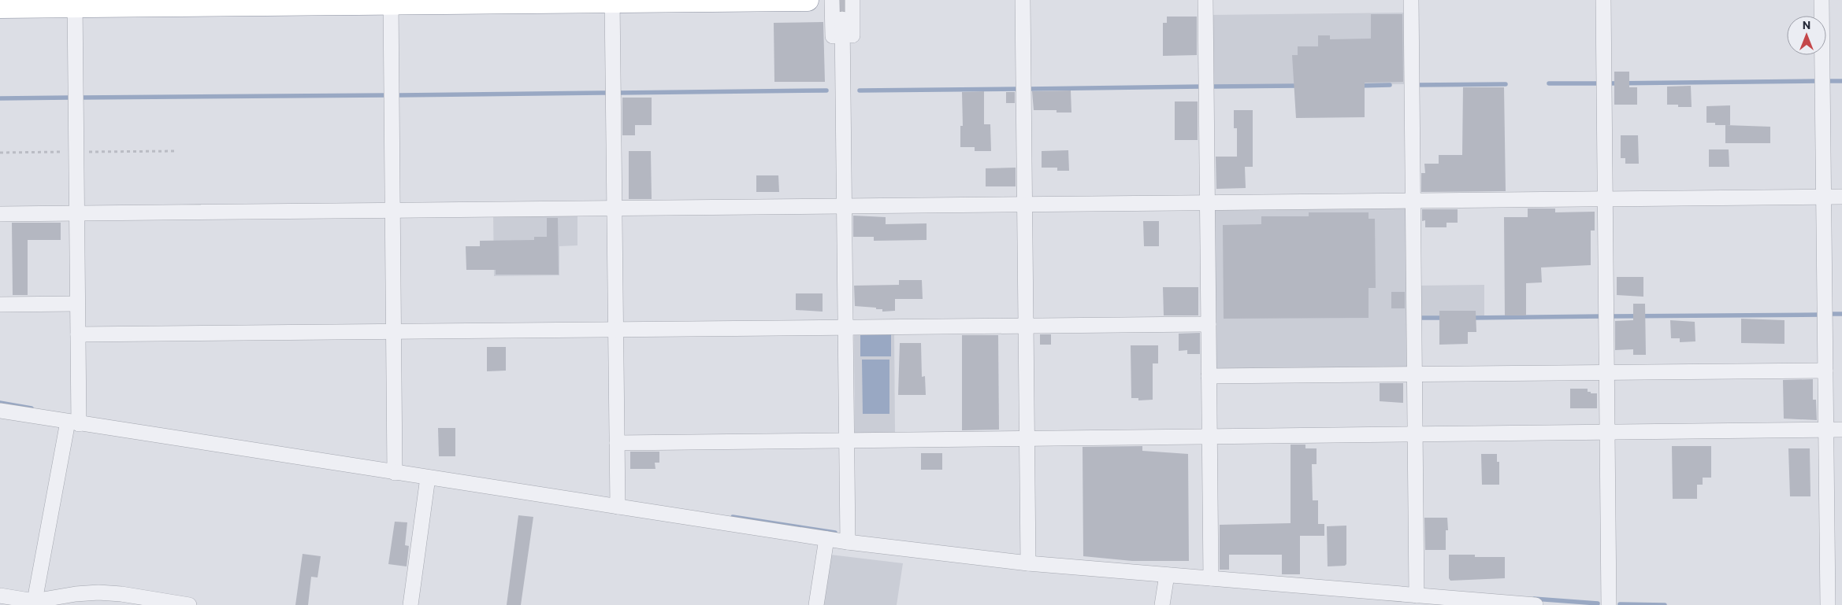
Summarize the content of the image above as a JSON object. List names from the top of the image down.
{
  "north": "top"
}
